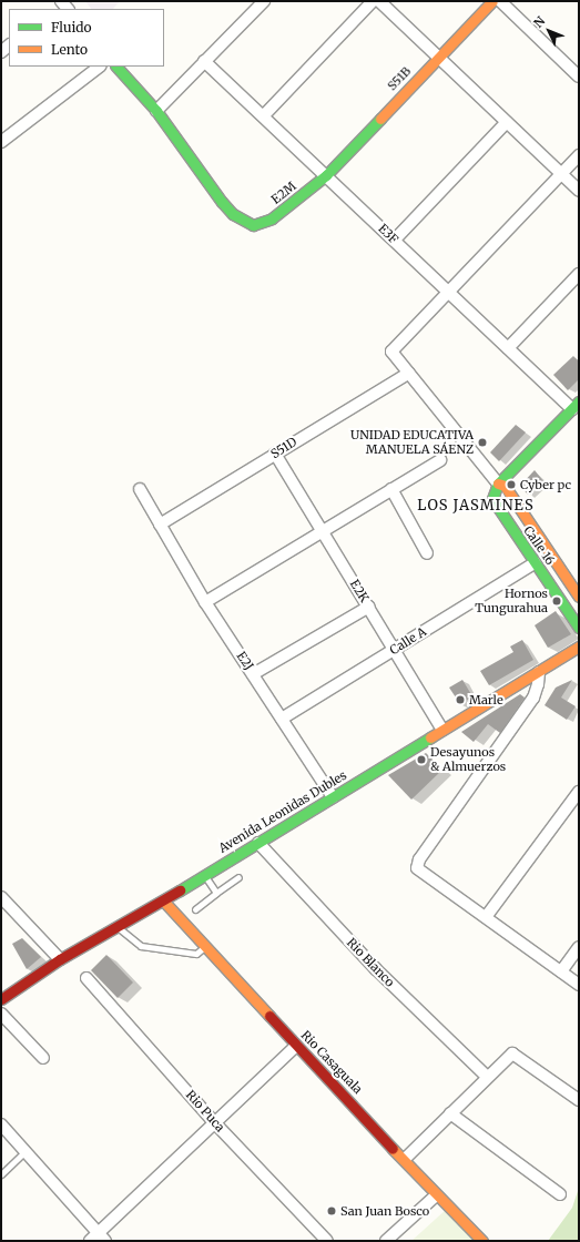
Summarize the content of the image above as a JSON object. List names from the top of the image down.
{
  "streets": {
    "main road": [
      "S51B",
      "E2M",
      "Calle 16",
      "Avenida Leonidas Dubles",
      "Rio Casaguala"
    ],
    "street": [
      "E3F",
      "S51D",
      "E2K",
      "Calle A",
      "E2J",
      "Rio Blanco",
      "Rio Puca"
    ]
  },
  "crossings": [
    ["S51B", "E2M"],
    ["S51B", "E3F"],
    ["E2M", "E3F"],
    ["S51D", "E2K"],
    ["S51D", "E2J"],
    ["Calle 16", "Calle A"],
    ["E2K", "Calle A"],
    ["E2K", "Avenida Leonidas Dubles"],
    ["Calle A", "E2J"],
    ["E2J", "Avenida Leonidas Dubles"],
    ["Avenida Leonidas Dubles", "Rio Blanco"],
    ["Avenida Leonidas Dubles", "Rio Casaguala"]
  ],
  "districts": ["LOS JASMINES"],
  "places": [
    "UNIDAD EDUCATIVA MANUELA SÁENZ",
    "Cyber pc",
    "Hornos Tungurahua",
    "Marle",
    "Desayunos & Almuerzos",
    "San Juan Bosco"
  ],
  "legend": ["Fluido", "Lento"],
  "north": "top left"
}
